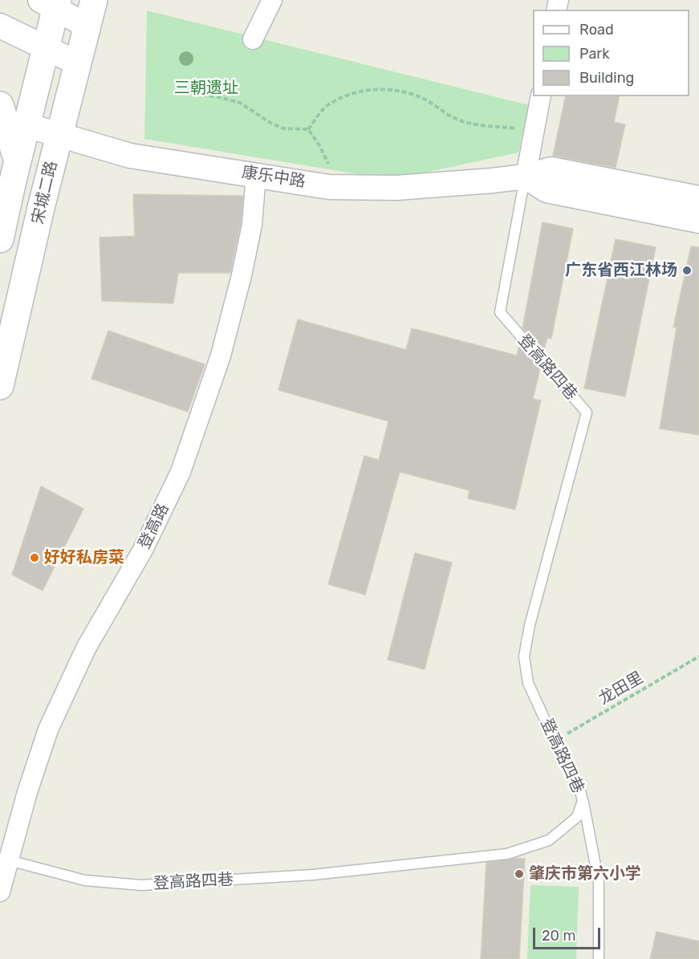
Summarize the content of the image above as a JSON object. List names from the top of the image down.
{
  "streets": {
    "main road": ["宋城二路"],
    "street": ["康乐中路", "登高路"],
    "lane": ["登高路四巷"],
    "path": ["龙田里"]
  },
  "crossings": [
    ["康乐中路", "宋城二路"],
    ["康乐中路", "登高路四巷"],
    ["康乐中路", "登高路"],
    ["登高路四巷", "登高路"],
    ["登高路四巷", "龙田里"]
  ],
  "parks": ["三朝遗址"],
  "places": ["广东省西江林场", "好好私房菜", "肇庆市第六小学"],
  "legend": ["Road", "Park", "Building"],
  "scale_bar": "20 m"
}
